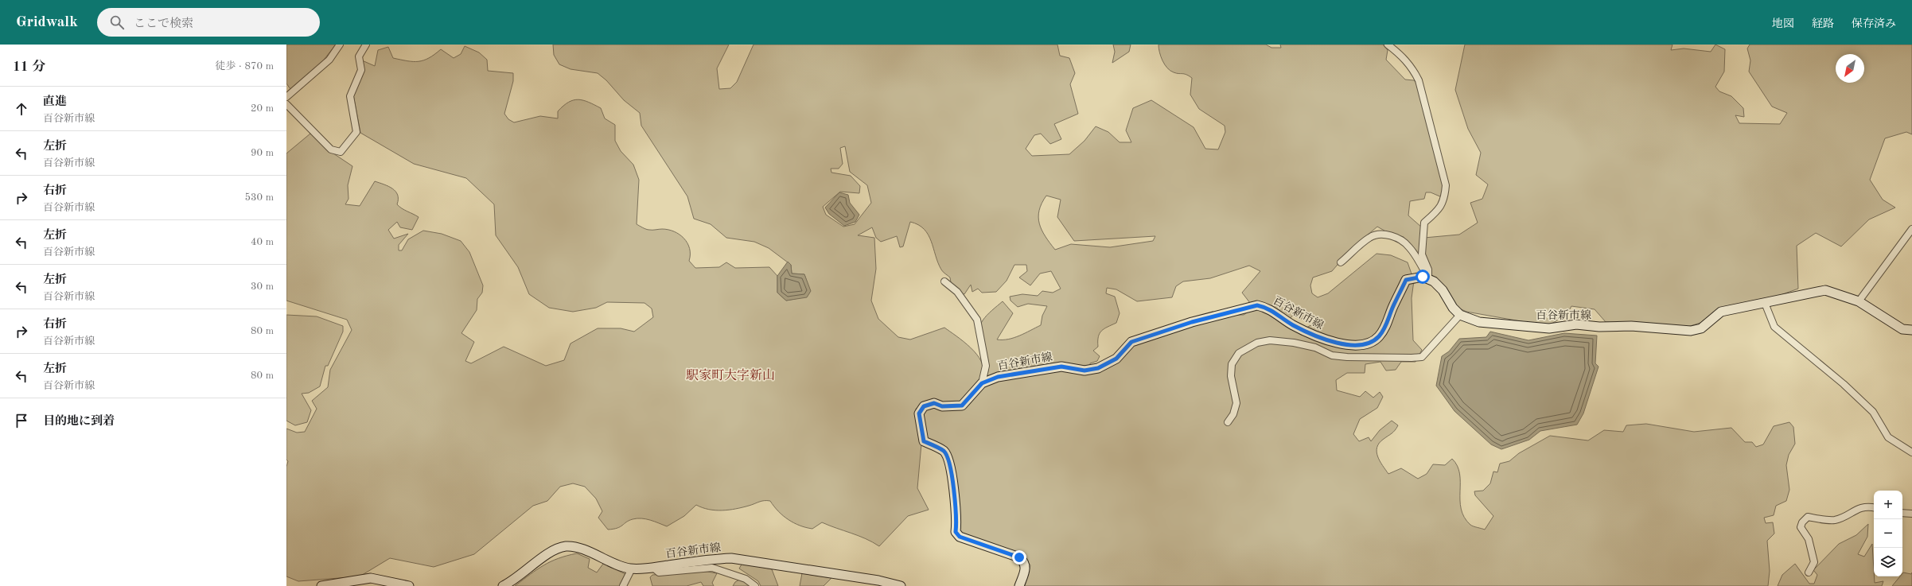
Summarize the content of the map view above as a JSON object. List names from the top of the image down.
{
  "streets": {
    "main road": ["百谷新市線"]
  },
  "districts": ["駅家町大字新山"],
  "north": "bottom left",
  "page": {
    "header": "Gridwalk",
    "search": "ここで検索",
    "nav": ["地図", "経路", "保存済み"],
    "heading": ["11 分", "徒歩 · 870 m"],
    "list": [
      ["直進", "百谷新市線", "20 m"],
      ["左折", "百谷新市線", "90 m"],
      ["右折", "百谷新市線", "530 m"],
      ["左折", "百谷新市線", "40 m"],
      ["左折", "百谷新市線", "30 m"],
      ["右折", "百谷新市線", "80 m"],
      ["左折", "百谷新市線", "80 m"],
      "目的地に到着"
    ],
    "map_buttons": ["+", "−"]
  }
}
